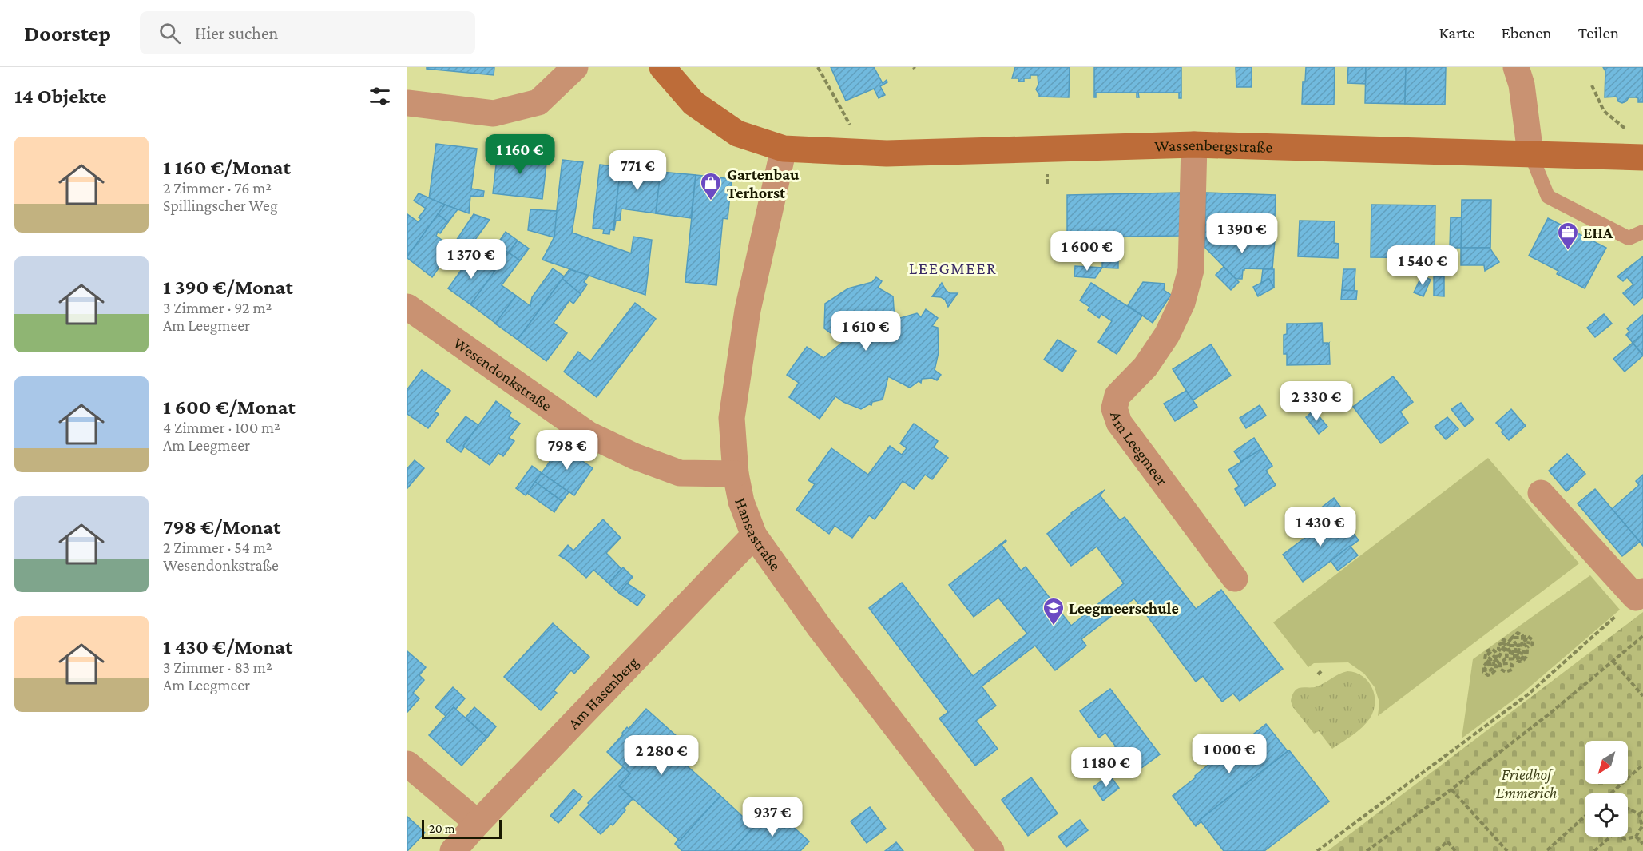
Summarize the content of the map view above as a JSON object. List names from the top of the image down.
{
  "streets": {
    "street": [
      "Wassenbergstraße",
      "Wesendonkstraße",
      "Am Leegmeer",
      "Hansastraße",
      "Am Hasenberg"
    ]
  },
  "crossings": [
    ["Wassenbergstraße", "Am Leegmeer"],
    ["Wassenbergstraße", "Hansastraße"],
    ["Wesendonkstraße", "Hansastraße"],
    ["Hansastraße", "Am Hasenberg"]
  ],
  "districts": ["LEEGMEER"],
  "parks": ["Friedhof Emmerich"],
  "places": {
    "shop": ["Gartenbau Terhorst"],
    "office": ["EHA"],
    "school or university": ["Leegmeerschule"]
  },
  "scale_bar": "20 m",
  "north": "bottom left",
  "page": {
    "header": "Doorstep",
    "search": "Hier suchen",
    "nav": ["Karte", "Ebenen", "Teilen"],
    "heading": "14 Objekte",
    "list": [
      {
        "name": "1 160 €/Monat",
        "note": "2 Zimmer · 76 m² · Spillingscher Weg"
      },
      {
        "name": "1 390 €/Monat",
        "note": "3 Zimmer · 92 m² · Am Leegmeer"
      },
      {
        "name": "1 600 €/Monat",
        "note": "4 Zimmer · 100 m² · Am Leegmeer"
      },
      {
        "name": "798 €/Monat",
        "note": "2 Zimmer · 54 m² · Wesendonkstraße"
      },
      {
        "name": "1 430 €/Monat",
        "note": "3 Zimmer · 83 m² · Am Leegmeer"
      }
    ],
    "price": [
      "1 160 €",
      "771 €",
      "1 390 €",
      "1 600 €",
      "1 370 €",
      "1 540 €",
      "1 610 €",
      "2 330 €",
      "798 €",
      "1 430 €",
      "1 000 €",
      "2 280 €",
      "1 180 €",
      "937 €"
    ],
    "scale": "20 m"
  }
}
